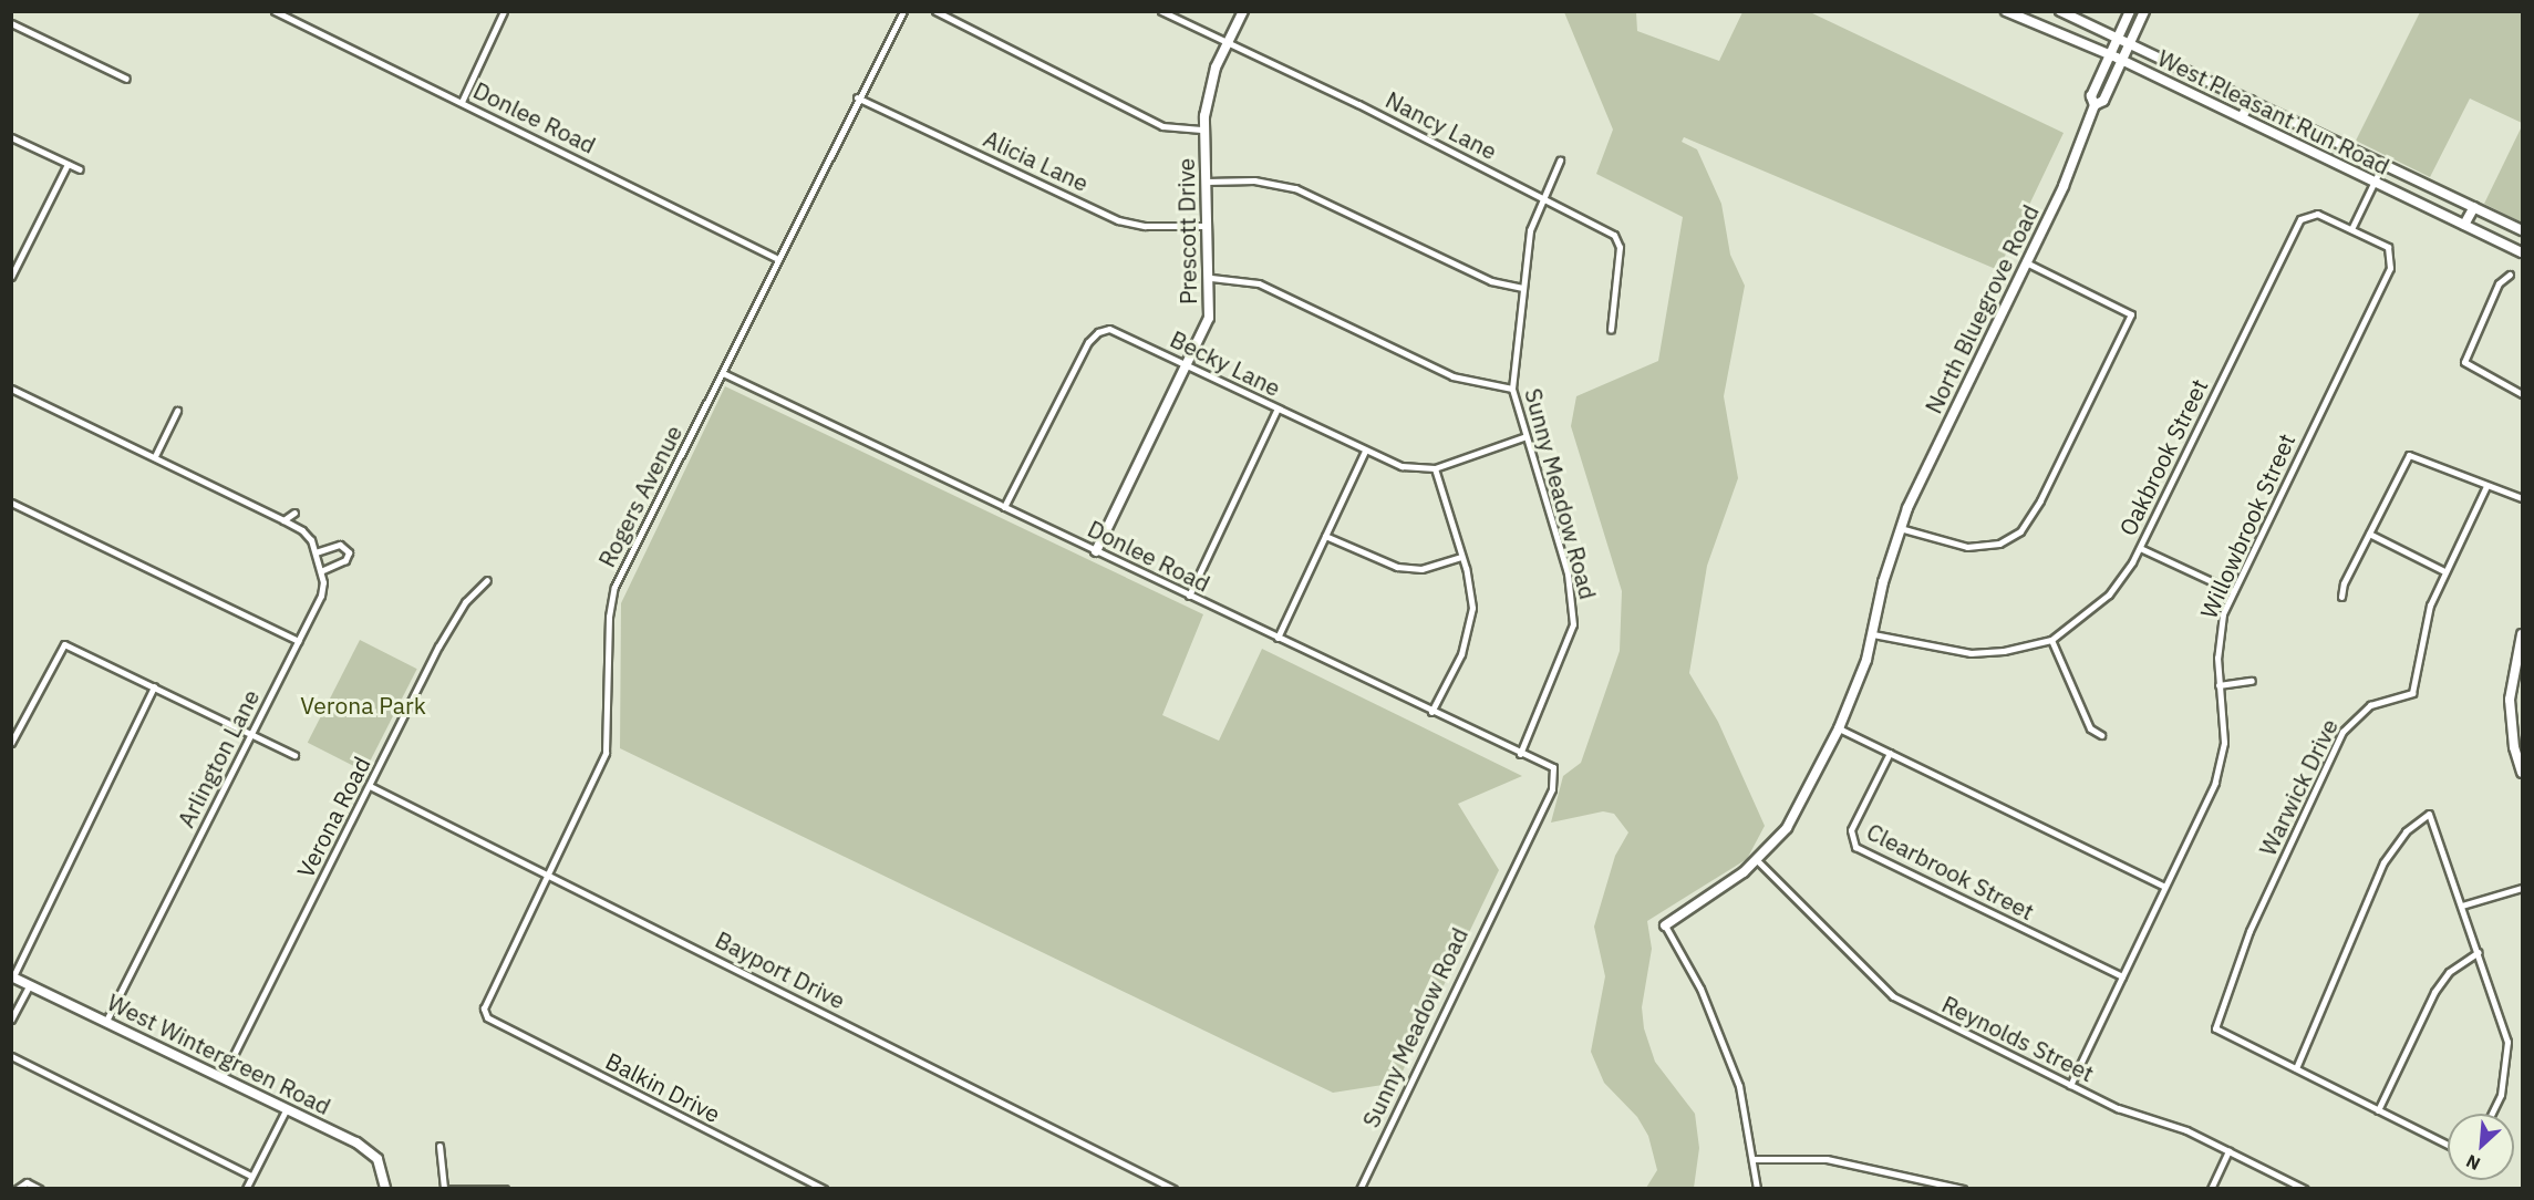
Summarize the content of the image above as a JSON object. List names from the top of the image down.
{
  "streets": {
    "street": [
      "West Pleasant Run Road",
      "Donlee Road",
      "Nancy Lane",
      "Alicia Lane",
      "Prescott Drive",
      "North Bluegrove Road",
      "Becky Lane",
      "Oakbrook Street",
      "Sunny Meadow Road",
      "Rogers Avenue",
      "Willowbrook Street",
      "Arlington Lane",
      "Warwick Drive",
      "Verona Road",
      "Clearbrook Street",
      "Bayport Drive",
      "Reynolds Street",
      "West Wintergreen Road",
      "Balkin Drive"
    ]
  },
  "crossings": [
    ["West Pleasant Run Road", "North Bluegrove Road"],
    ["Donlee Road", "Prescott Drive"],
    ["Donlee Road", "Becky Lane"],
    ["Donlee Road", "Sunny Meadow Road"],
    ["Donlee Road", "Rogers Avenue"],
    ["Nancy Lane", "Prescott Drive"],
    ["Nancy Lane", "Sunny Meadow Road"],
    ["Alicia Lane", "Prescott Drive"],
    ["Alicia Lane", "Rogers Avenue"],
    ["Prescott Drive", "Becky Lane"],
    ["North Bluegrove Road", "Oakbrook Street"],
    ["North Bluegrove Road", "Reynolds Street"],
    ["Becky Lane", "Sunny Meadow Road"],
    ["Oakbrook Street", "Willowbrook Street"],
    ["Rogers Avenue", "Bayport Drive"],
    ["Rogers Avenue", "Balkin Drive"],
    ["Willowbrook Street", "Clearbrook Street"],
    ["Willowbrook Street", "Reynolds Street"],
    ["Arlington Lane", "West Wintergreen Road"],
    ["Verona Road", "Bayport Drive"],
    ["Verona Road", "West Wintergreen Road"]
  ],
  "parks": ["Verona Park"],
  "north": "bottom left"
}
